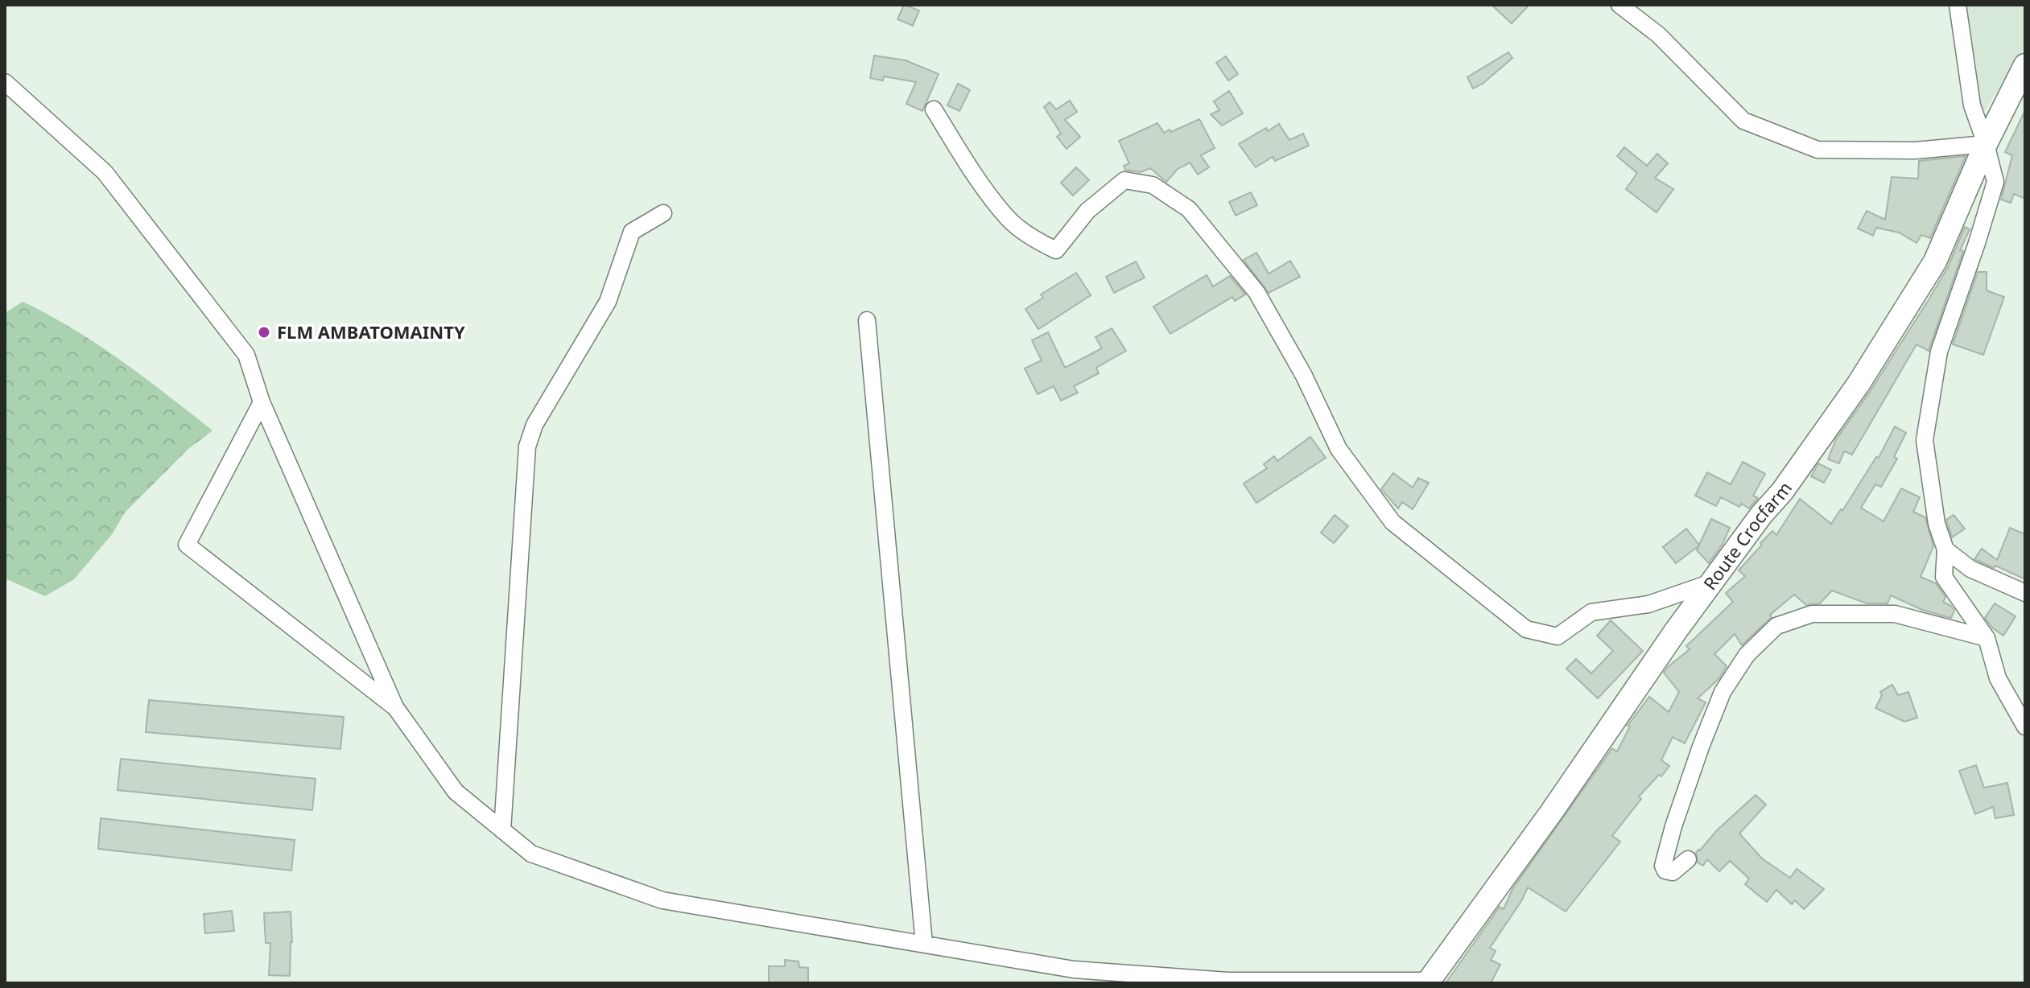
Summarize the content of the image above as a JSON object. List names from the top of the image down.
{
  "streets": {
    "street": ["Route Crocfarm"]
  },
  "places": ["FLM AMBATOMAINTY"]
}
